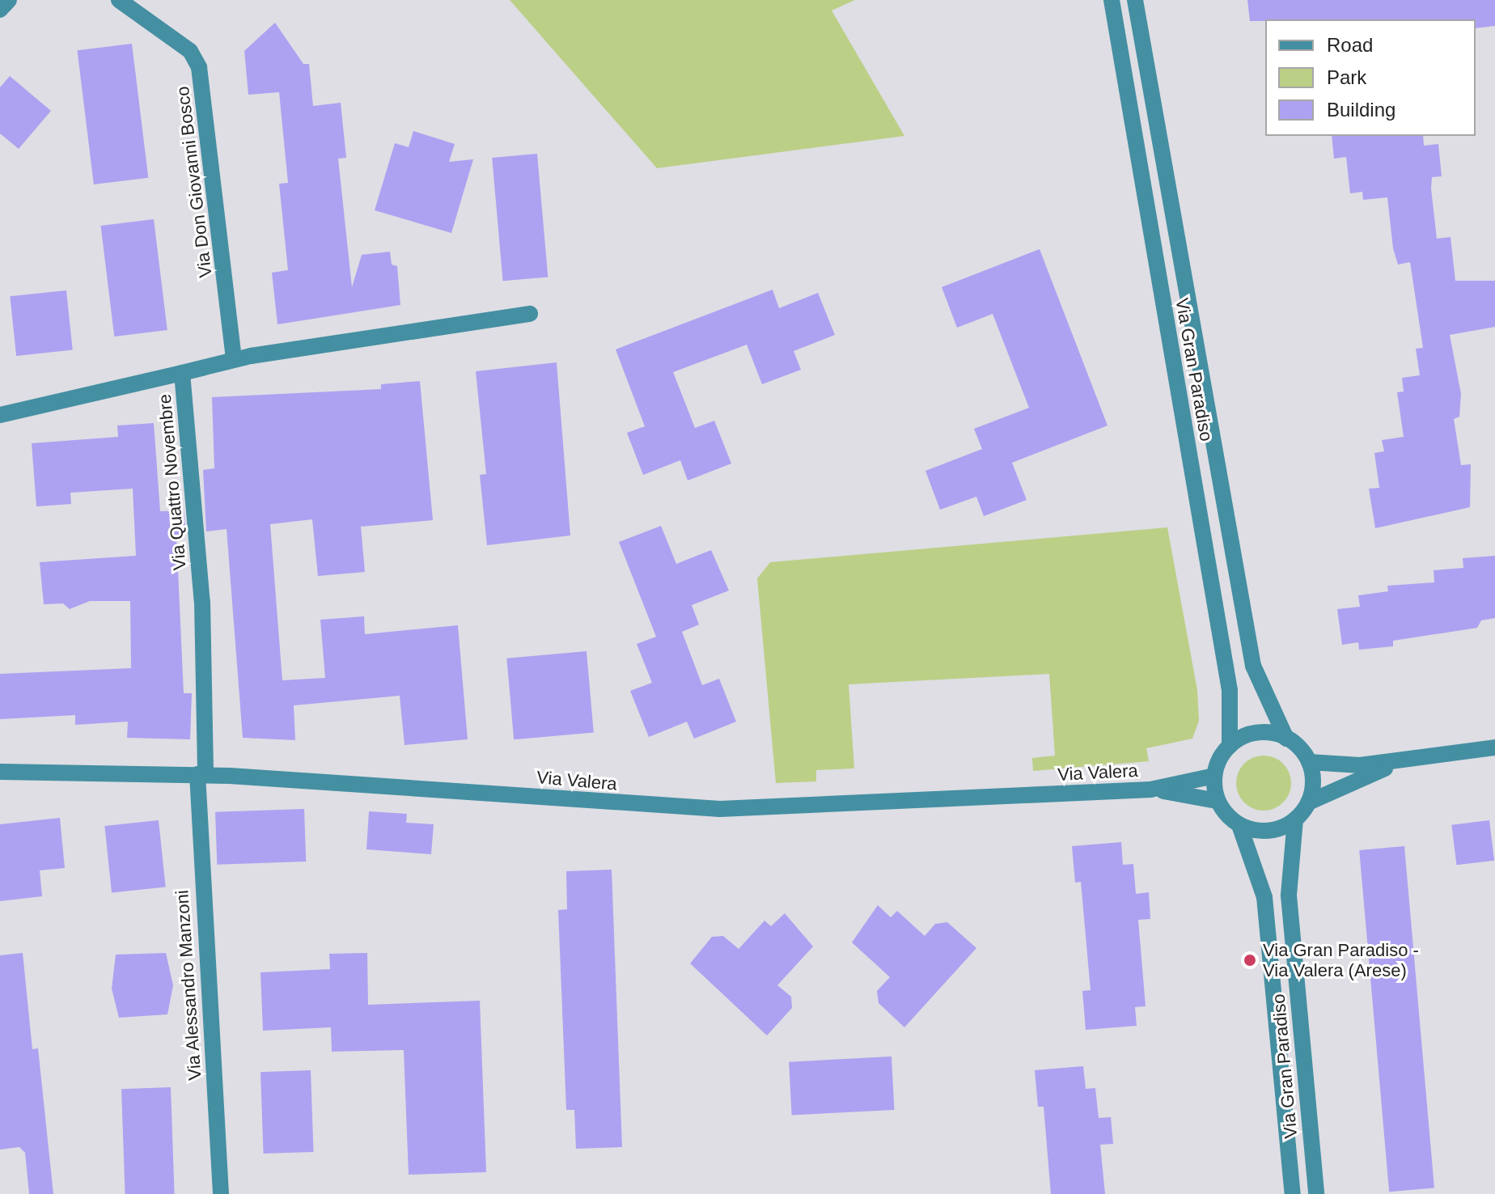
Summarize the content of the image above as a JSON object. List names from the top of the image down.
{
  "streets": {
    "street": [
      "Via Don Giovanni Bosco",
      "Via Gran Paradiso",
      "Via Quattro Novembre",
      "Via Valera",
      "Via Alessandro Manzoni"
    ]
  },
  "crossings": [
    ["Via Gran Paradiso", "Via Valera"],
    ["Via Quattro Novembre", "Via Valera"],
    ["Via Quattro Novembre", "Via Alessandro Manzoni"],
    ["Via Valera", "Via Alessandro Manzoni"]
  ],
  "places": ["Via Gran Paradiso - Via Valera (Arese)"],
  "legend": ["Road", "Park", "Building"]
}
